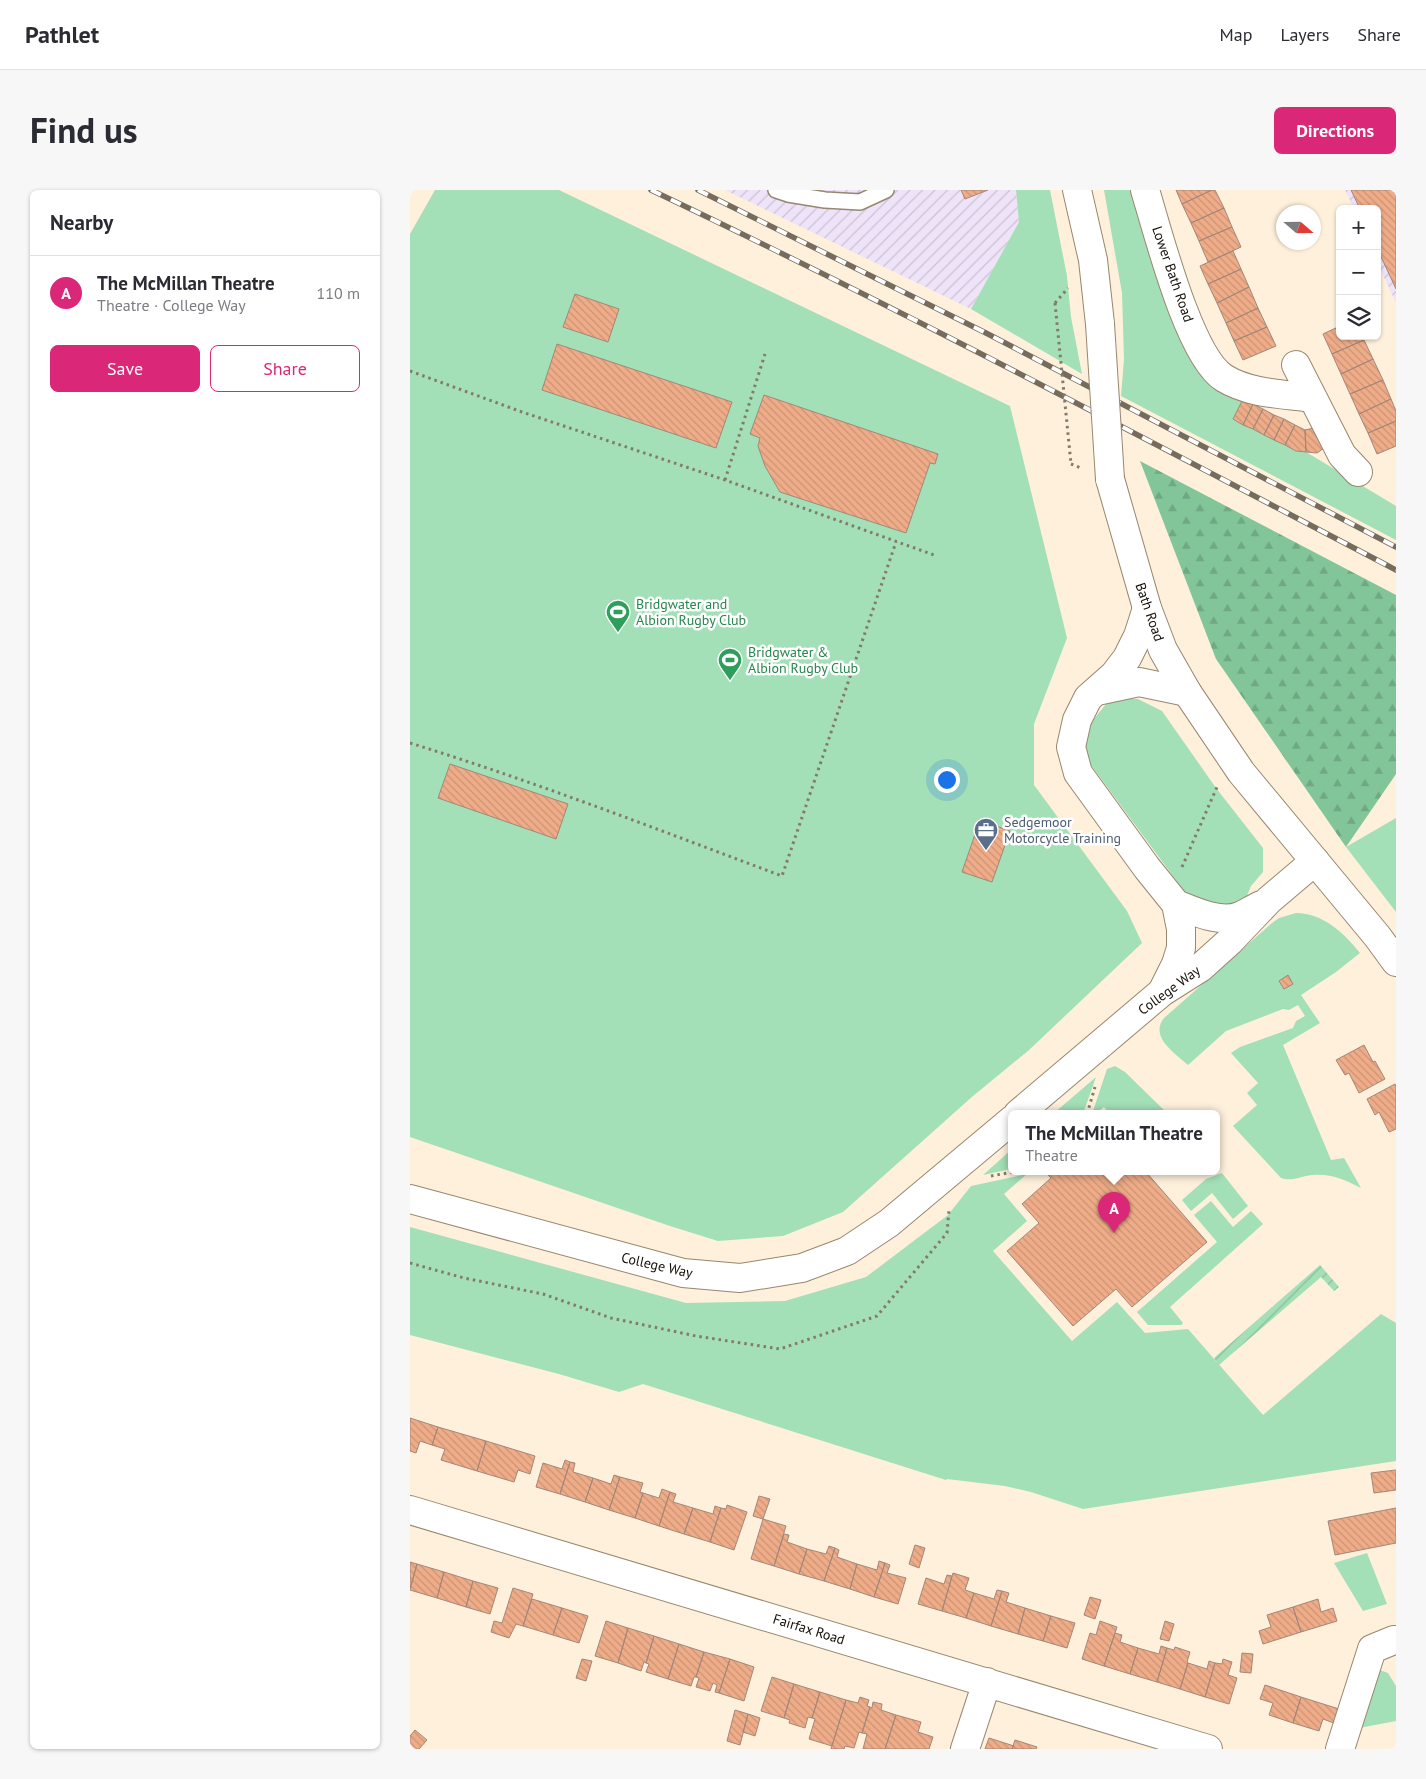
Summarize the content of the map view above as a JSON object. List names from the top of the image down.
{
  "streets": {
    "street": [
      "Lower Bath Road",
      "Bath Road",
      "College Way",
      "Fairfax Road"
    ]
  },
  "crossings": [
    ["Bath Road", "College Way"]
  ],
  "places": {
    "sports": ["Bridgwater and Albion Rugby Club", "Bridgwater & Albion Rugby Club"],
    "office": ["Sedgemoor Motorcycle Training"]
  },
  "north": "right",
  "page": {
    "header": "Pathlet",
    "nav": ["Map", "Layers", "Share"],
    "title": "Find us",
    "buttons": [
      "Directions",
      ["Save", "Share"]
    ],
    "heading": "Nearby",
    "map_buttons": ["+", "−"],
    "list": [
      {
        "mark": "A",
        "name": "The McMillan Theatre",
        "note": "Theatre · College Way",
        "value": "110 m"
      }
    ],
    "popup": ["The McMillan Theatre", "Theatre"],
    "pins": "A"
  }
}
